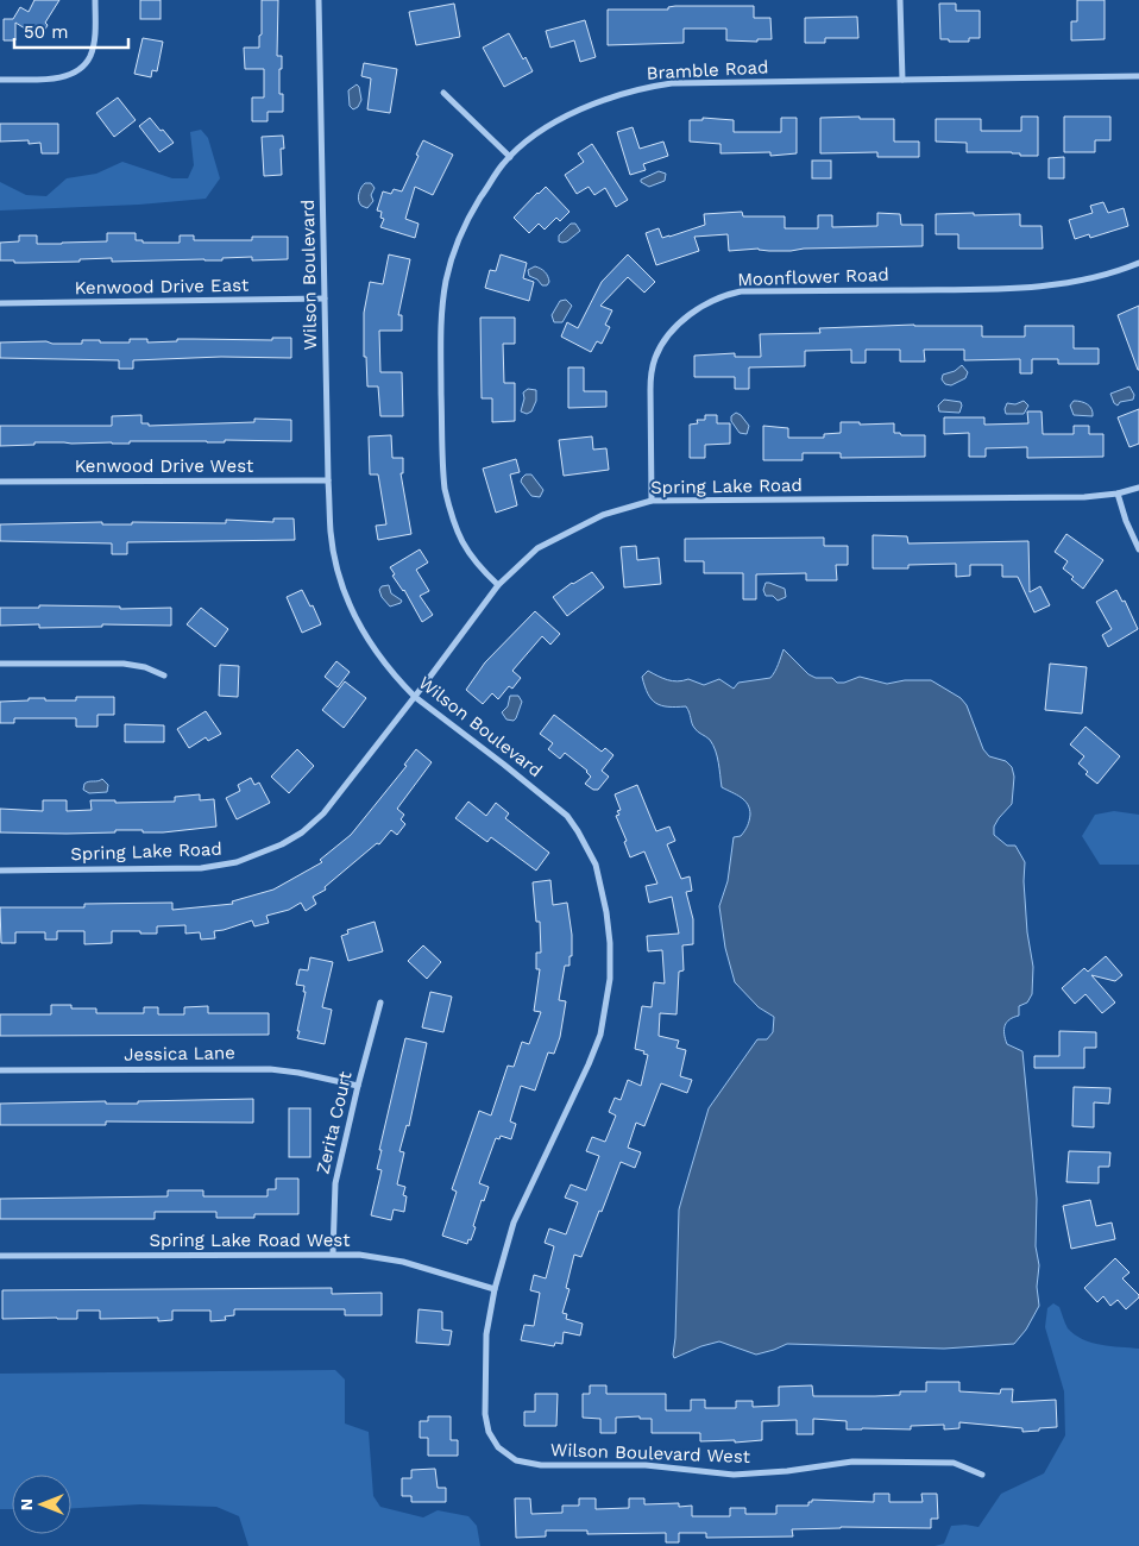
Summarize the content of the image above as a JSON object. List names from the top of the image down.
{
  "streets": {
    "street": [
      "Bramble Road",
      "Wilson Boulevard",
      "Moonflower Road",
      "Kenwood Drive East",
      "Kenwood Drive West",
      "Spring Lake Road",
      "Jessica Lane",
      "Zerita Court",
      "Spring Lake Road West",
      "Wilson Boulevard West"
    ]
  },
  "crossings": [
    ["Bramble Road", "Spring Lake Road"],
    ["Wilson Boulevard", "Kenwood Drive East"],
    ["Wilson Boulevard", "Kenwood Drive West"],
    ["Wilson Boulevard", "Spring Lake Road"],
    ["Wilson Boulevard", "Spring Lake Road West"],
    ["Wilson Boulevard", "Wilson Boulevard West"],
    ["Moonflower Road", "Spring Lake Road"],
    ["Jessica Lane", "Zerita Court"],
    ["Zerita Court", "Spring Lake Road West"]
  ],
  "scale_bar": "50 m",
  "north": "left"
}
